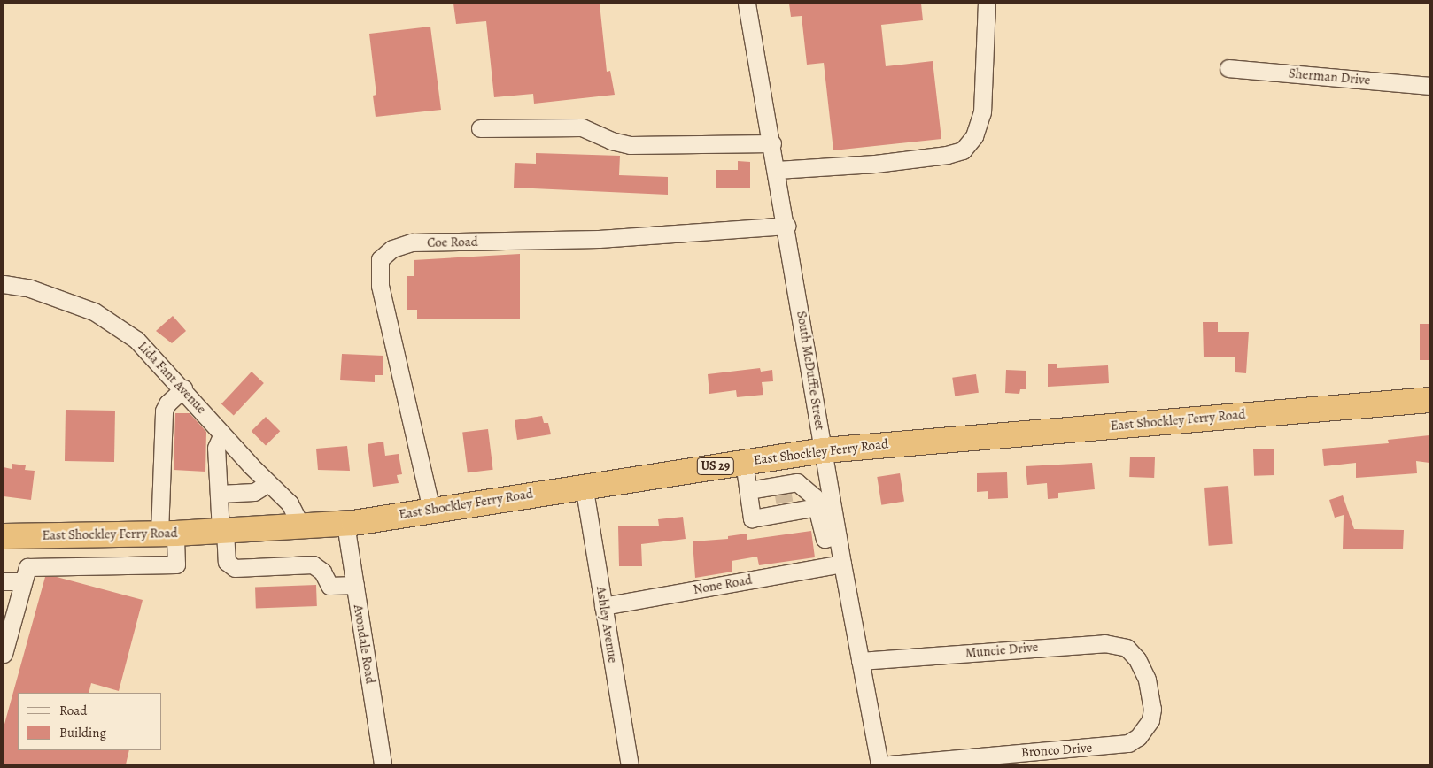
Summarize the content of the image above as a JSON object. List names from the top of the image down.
{
  "streets": {
    "highway": ["East Shockley Ferry Road", "US 29"],
    "street": [
      "Sherman Drive",
      "Coe Road",
      "South McDuffie Street",
      "Lida Fant Avenue",
      "None Road",
      "Ashley Avenue",
      "Avondale Road",
      "Muncie Drive",
      "Bronco Drive"
    ]
  },
  "crossings": [
    ["Coe Road", "South McDuffie Street"],
    ["Coe Road", "East Shockley Ferry Road"],
    ["South McDuffie Street", "East Shockley Ferry Road"],
    ["South McDuffie Street", "None Road"],
    ["South McDuffie Street", "Muncie Drive"],
    ["Lida Fant Avenue", "East Shockley Ferry Road"],
    ["East Shockley Ferry Road", "Ashley Avenue"],
    ["East Shockley Ferry Road", "Avondale Road"],
    ["None Road", "Ashley Avenue"],
    ["Muncie Drive", "Bronco Drive"]
  ],
  "legend": ["Road", "Building"]
}
